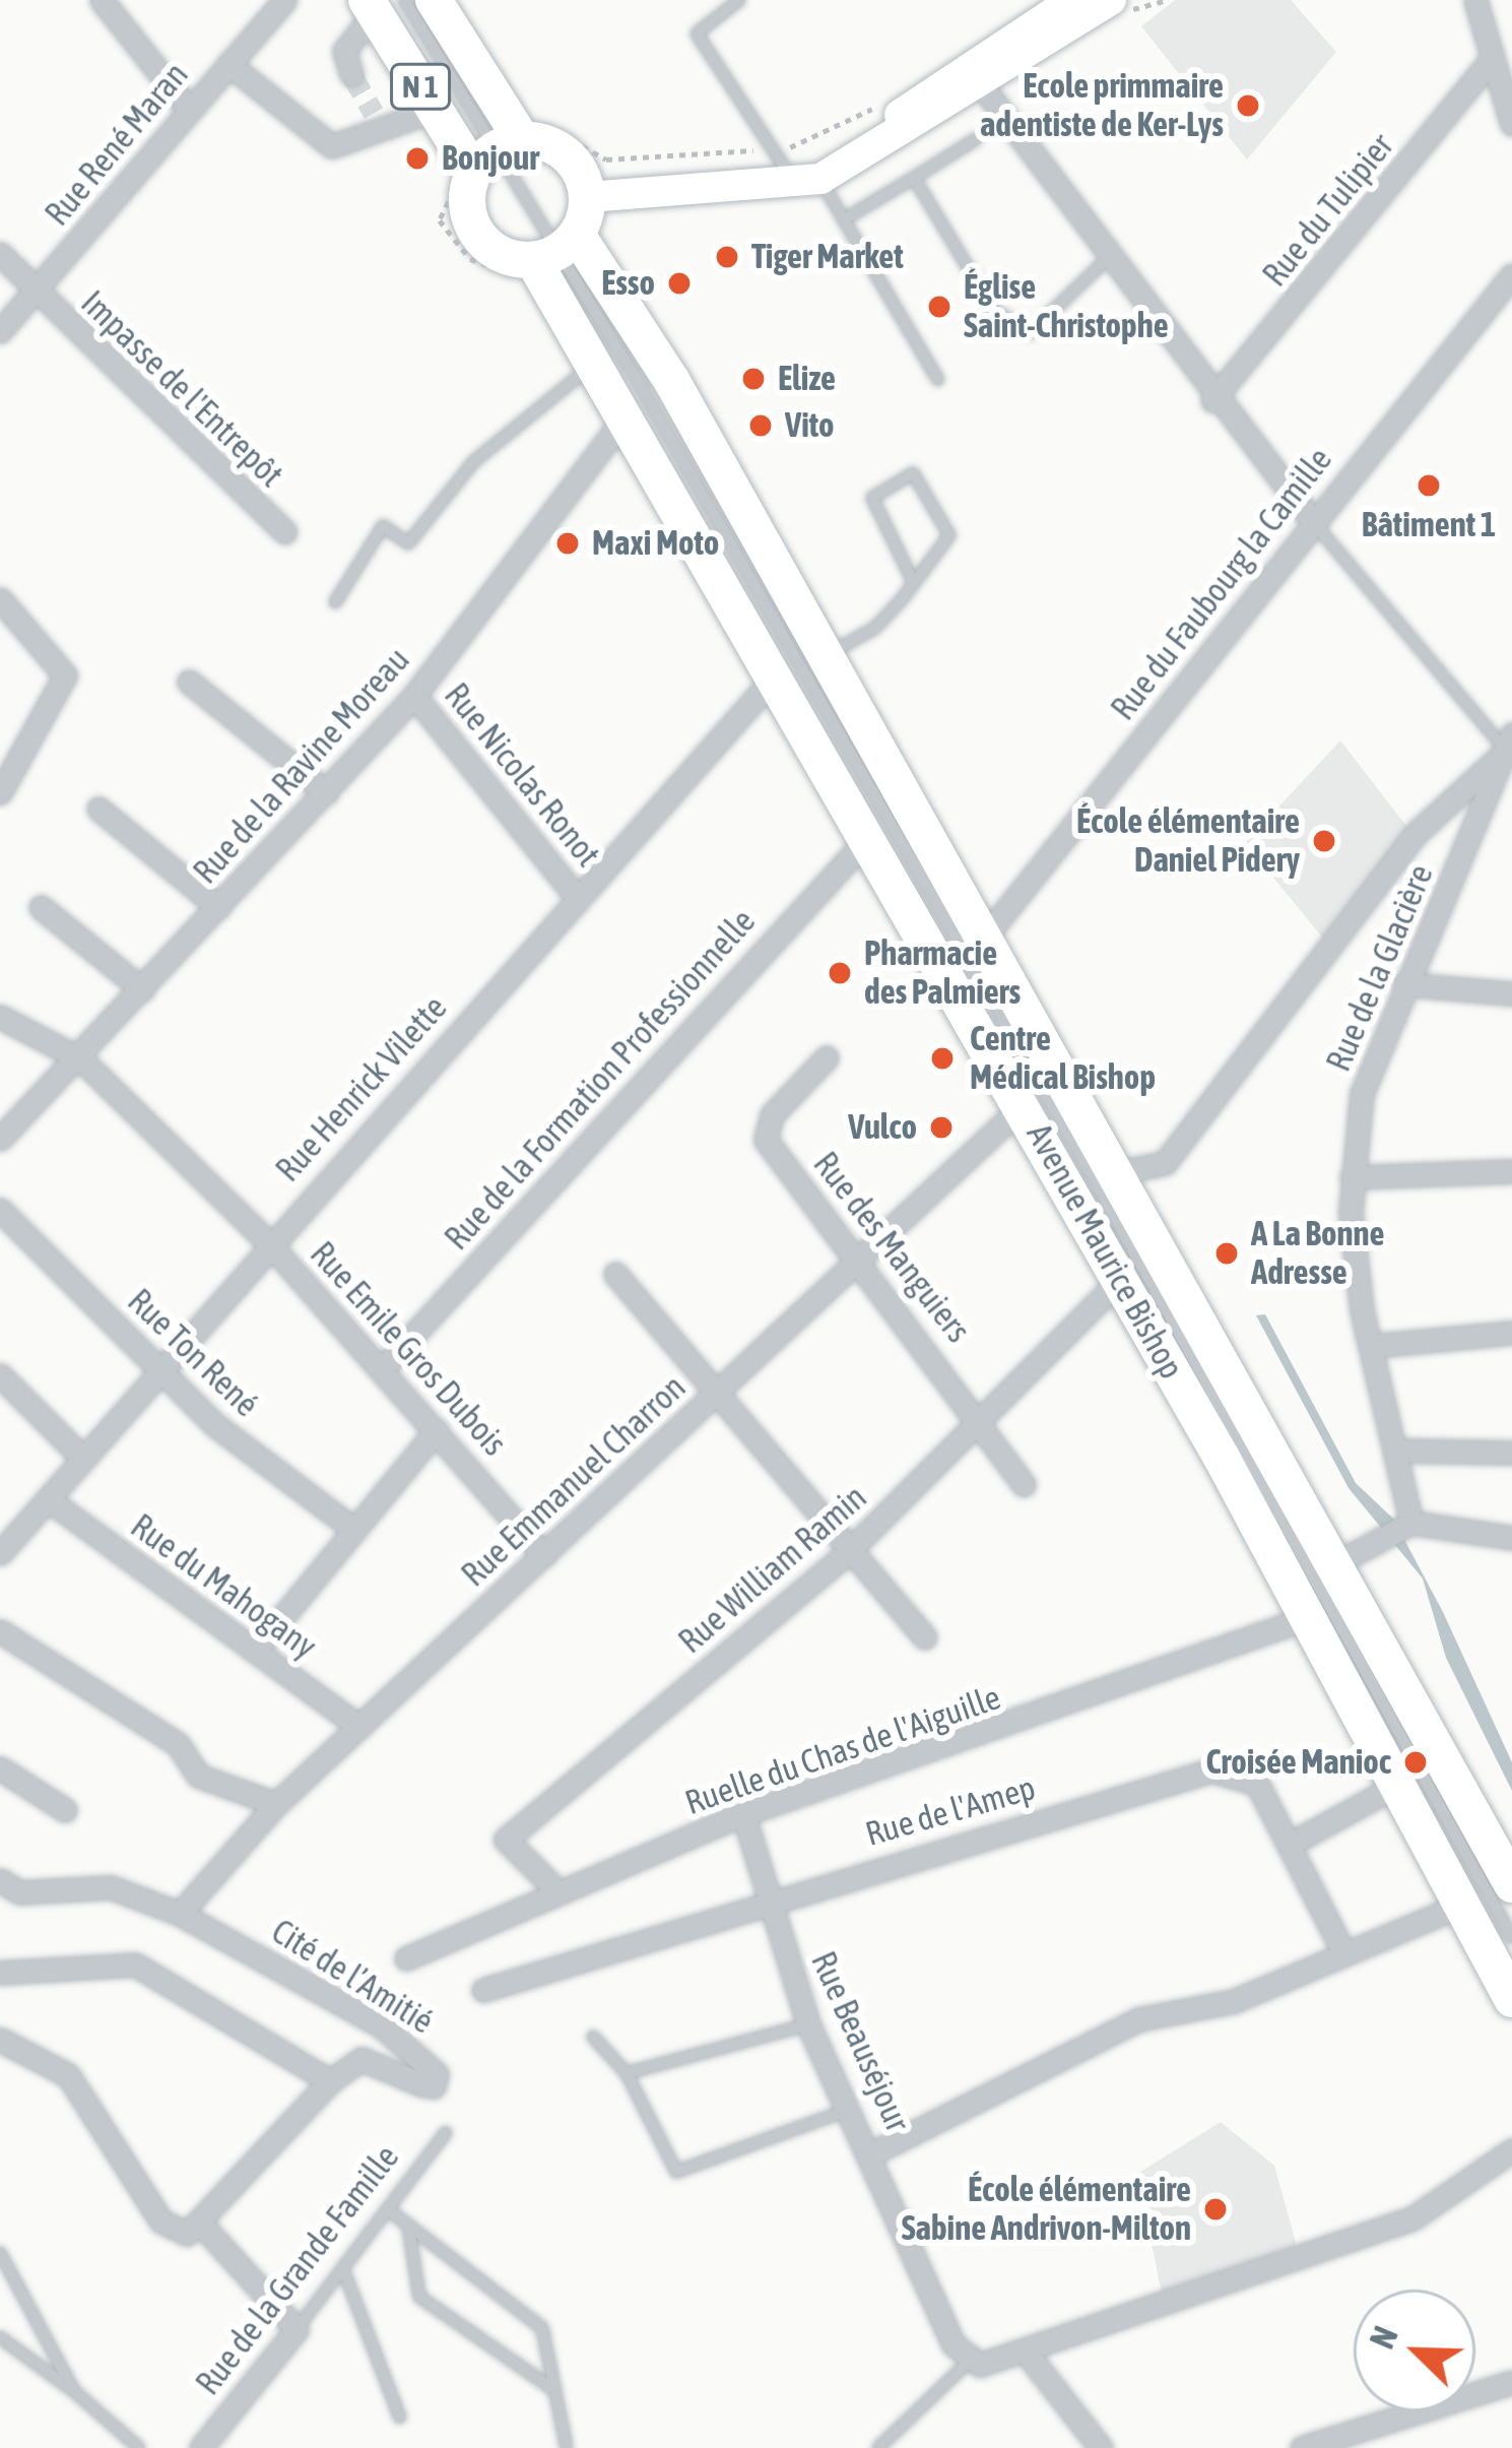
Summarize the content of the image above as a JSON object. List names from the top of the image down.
{
  "streets": {
    "main road": ["N 1", "Avenue Maurice Bishop"],
    "street": [
      "Rue René Maran",
      "Rue du Tulipier",
      "Impasse de l'Entrepôt",
      "Rue du Faubourg la Camille",
      "Rue de la Ravine Moreau",
      "Rue Nicolas Ronot",
      "Rue de la Glacière",
      "Rue de la Formation Professionnelle",
      "Rue Henrick Vilette",
      "Rue des Manguiers",
      "Rue Emile Gros Dubois",
      "Rue Ton René",
      "Rue Emmanuel Charron",
      "Rue William Ramin",
      "Rue du Mahogany",
      "Ruelle du Chas de l'Aiguille",
      "Rue de l'Amep",
      "Cité de l’Amitié",
      "Rue Beauséjour",
      "Rue de la Grande Famille"
    ]
  },
  "crossings": [
    ["Rue René Maran", "Impasse de l'Entrepôt"],
    ["Rue du Faubourg la Camille", "Avenue Maurice Bishop"],
    ["Rue de la Ravine Moreau", "Rue Nicolas Ronot"],
    ["Rue de la Ravine Moreau", "Avenue Maurice Bishop"],
    ["Rue de la Ravine Moreau", "Rue Emile Gros Dubois"],
    ["Rue Nicolas Ronot", "Rue Henrick Vilette"],
    ["Rue de la Formation Professionnelle", "Avenue Maurice Bishop"],
    ["Rue de la Formation Professionnelle", "Rue Emile Gros Dubois"],
    ["Rue Henrick Vilette", "Avenue Maurice Bishop"],
    ["Rue Henrick Vilette", "Rue Emile Gros Dubois"],
    ["Rue Henrick Vilette", "Rue Ton René"],
    ["Rue Henrick Vilette", "Rue du Mahogany"],
    ["Rue des Manguiers", "Rue Emmanuel Charron"],
    ["Rue des Manguiers", "Rue William Ramin"],
    ["Avenue Maurice Bishop", "Rue Emmanuel Charron"],
    ["Avenue Maurice Bishop", "Rue William Ramin"],
    ["Avenue Maurice Bishop", "Ruelle du Chas de l'Aiguille"],
    ["Rue Emile Gros Dubois", "Rue Emmanuel Charron"],
    ["Rue Emmanuel Charron", "Rue du Mahogany"],
    ["Rue Emmanuel Charron", "Cité de l’Amitié"],
    ["Rue William Ramin", "Ruelle du Chas de l'Aiguille"],
    ["Ruelle du Chas de l'Aiguille", "Rue Beauséjour"],
    ["Rue de l'Amep", "Rue Beauséjour"]
  ],
  "places": [
    "Ecole primmaire adentiste de Ker-Lys",
    "Bonjour",
    "Tiger Market",
    "Esso",
    "Église Saint-Christophe",
    "Elize",
    "Vito",
    "Bâtiment 1",
    "Maxi Moto",
    "École élémentaire Daniel Pidery",
    "Pharmacie des Palmiers",
    "Centre Médical Bishop",
    "Vulco",
    "A La Bonne Adresse",
    "Croisée Manioc",
    "École élémentaire Sabine Andrivon-Milton"
  ],
  "north": "top left"
}
